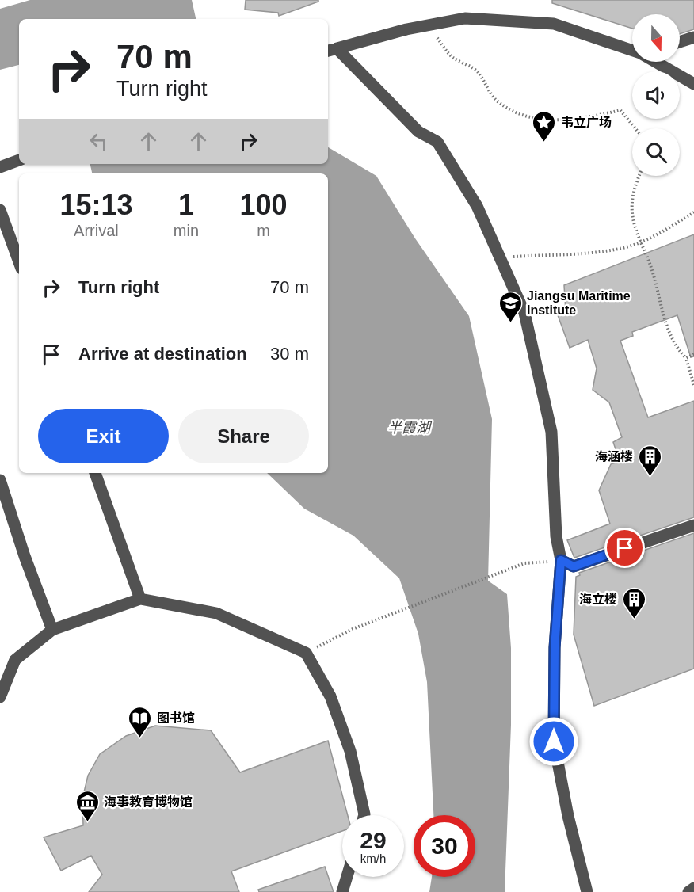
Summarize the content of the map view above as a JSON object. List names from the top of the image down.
{
  "water": ["半霞湖"],
  "places": {
    "place": ["韦立广场"],
    "school or university": ["Jiangsu Maritime Institute"],
    "building": ["海涵楼", "海立楼"],
    "library": ["图书馆"],
    "museum": ["海事教育博物馆"]
  },
  "north": "bottom",
  "page": {
    "turn": ["70 m", "Turn right"],
    "eta": [
      "15:13",
      "Arrival",
      "1",
      "min",
      "100",
      "m"
    ],
    "list": [
      {
        "name": "Turn right",
        "value": "70 m"
      },
      {
        "name": "Arrive at destination",
        "value": "30 m"
      }
    ],
    "buttons": ["Exit", "Share"],
    "speed": "29 km/h",
    "limit": "30"
  }
}
